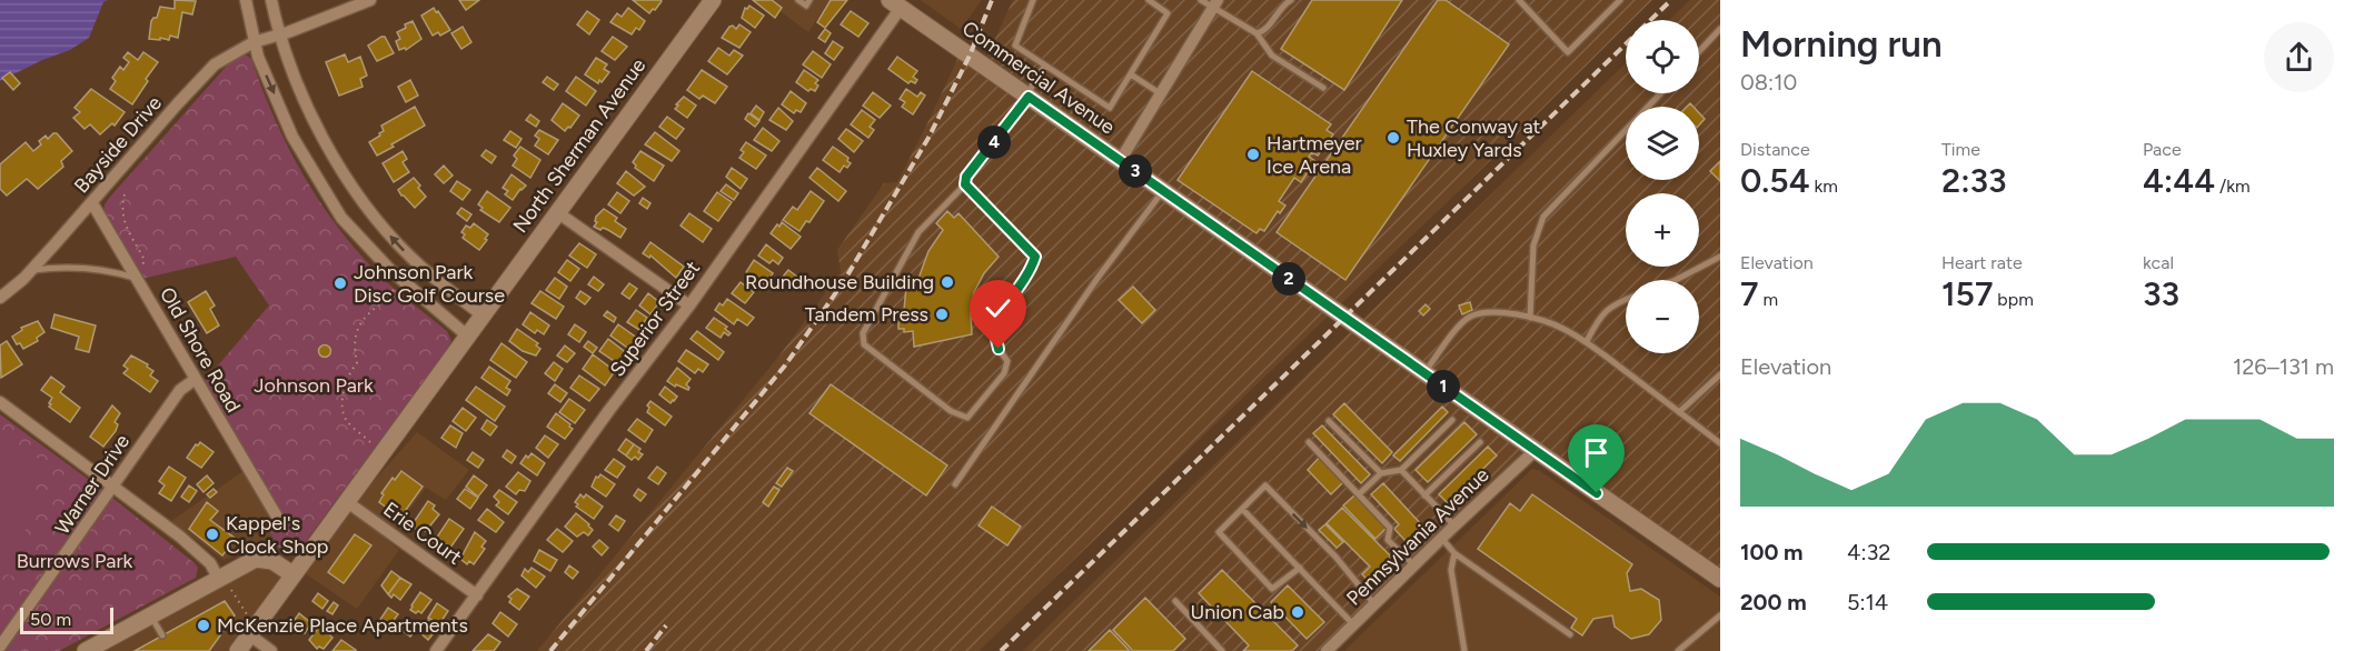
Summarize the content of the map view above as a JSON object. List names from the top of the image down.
{
  "streets": {
    "street": [
      "Commercial Avenue",
      "Bayside Drive",
      "North Sherman Avenue",
      "Superior Street",
      "Old Shore Road",
      "Warner Drive",
      "Erie Court",
      "Pennsylvania Avenue"
    ]
  },
  "crossings": [
    ["Commercial Avenue", "Superior Street"],
    ["Commercial Avenue", "Pennsylvania Avenue"],
    ["Bayside Drive", "Old Shore Road"],
    ["North Sherman Avenue", "Erie Court"],
    ["Superior Street", "Erie Court"],
    ["Old Shore Road", "Warner Drive"]
  ],
  "parks": ["Johnson Park", "Burrows Park"],
  "places": [
    "The Conway at Huxley Yards",
    "Hartmeyer Ice Arena",
    "Roundhouse Building",
    "Johnson Park Disc Golf Course",
    "Tandem Press",
    "Kappel's Clock Shop",
    "Union Cab",
    "McKenzie Place Apartments"
  ],
  "scale_bar": "50 m",
  "page": {
    "heading": ["Morning run", "08:10"],
    "map_buttons": ["+", "−"],
    "stats": [
      ["Distance", "0.54 km"],
      ["Time", "2:33"],
      ["Pace", "4:44 /km"],
      ["Elevation", "7 m"],
      ["Heart rate", "157 bpm"],
      ["kcal", "33"]
    ],
    "pins": [
      "4",
      "3",
      "2",
      "1"
    ],
    "chart": ["Elevation", "126–131 m"],
    "list": [
      {
        "name": "100 m",
        "note": "4:32"
      },
      {
        "name": "200 m",
        "note": "5:14"
      }
    ],
    "scale": "50 m"
  }
}
